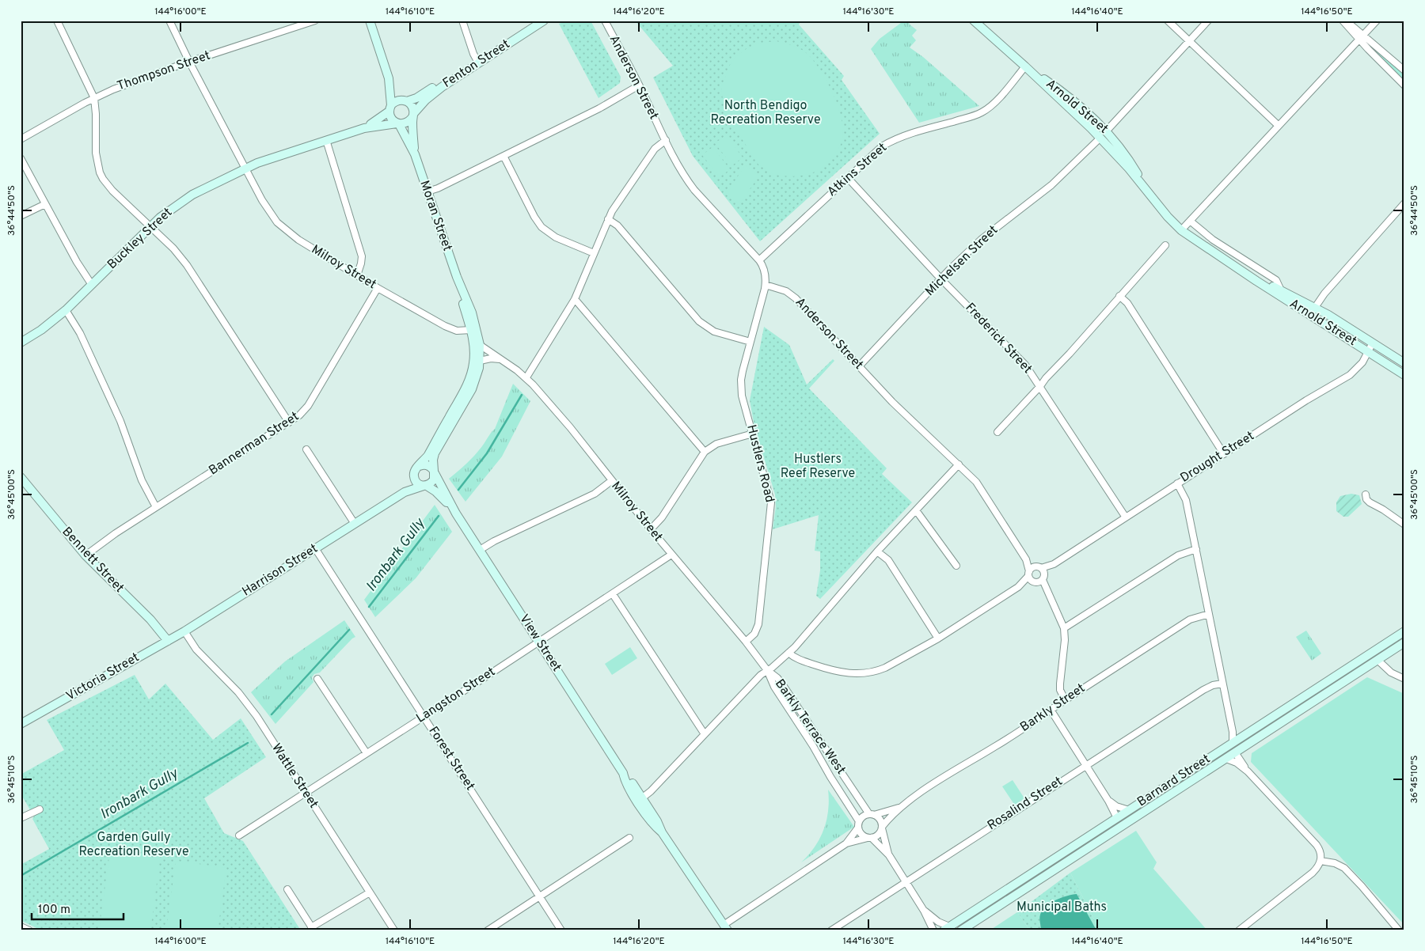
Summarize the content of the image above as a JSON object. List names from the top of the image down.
{
  "streets": {
    "street": [
      "Fenton Street",
      "Thompson Street",
      "Anderson Street",
      "Arnold Street",
      "Atkins Street",
      "Moran Street",
      "Buckley Street",
      "Michelsen Street",
      "Milroy Street",
      "Frederick Street",
      "Bannerman Street",
      "Drought Street",
      "Hustlers Road",
      "Bennett Street",
      "Harrison Street",
      "View Street",
      "Victoria Street",
      "Langston Street",
      "Barkly Street",
      "Barkly Terrace West",
      "Forest Street",
      "Wattle Street",
      "Barnard Street",
      "Rosalind Street"
    ]
  },
  "crossings": [
    ["Fenton Street", "Moran Street"],
    ["Fenton Street", "Buckley Street"],
    ["Thompson Street", "Milroy Street"],
    ["Anderson Street", "Atkins Street"],
    ["Anderson Street", "Michelsen Street"],
    ["Anderson Street", "Drought Street"],
    ["Anderson Street", "Hustlers Road"],
    ["Arnold Street", "Atkins Street"],
    ["Arnold Street", "Michelsen Street"],
    ["Arnold Street", "Drought Street"],
    ["Atkins Street", "Frederick Street"],
    ["Moran Street", "Buckley Street"],
    ["Moran Street", "Milroy Street"],
    ["Buckley Street", "Milroy Street"],
    ["Michelsen Street", "Frederick Street"],
    ["Milroy Street", "Bannerman Street"],
    ["Milroy Street", "Hustlers Road"],
    ["Milroy Street", "Langston Street"],
    ["Milroy Street", "Barkly Terrace West"],
    ["Frederick Street", "Drought Street"],
    ["Bannerman Street", "Bennett Street"],
    ["Bennett Street", "Victoria Street"],
    ["Harrison Street", "View Street"],
    ["Harrison Street", "Victoria Street"],
    ["Harrison Street", "Forest Street"],
    ["Harrison Street", "Wattle Street"],
    ["View Street", "Langston Street"],
    ["Victoria Street", "Wattle Street"],
    ["Langston Street", "Forest Street"],
    ["Langston Street", "Wattle Street"],
    ["Barkly Street", "Barkly Terrace West"]
  ],
  "water": ["Ironbark Gully"],
  "parks": [
    "North Bendigo Recreation Reserve",
    "Hustlers Reef Reserve",
    "Garden Gully Recreation Reserve",
    "Municipal Baths"
  ],
  "scale_bar": "100 m",
  "coordinates": [
    "144°16'00\"E",
    "144°16'10\"E",
    "144°16'20\"E",
    "144°16'30\"E",
    "144°16'40\"E",
    "144°16'50\"E",
    "36°44'50\"S",
    "36°45'00\"S",
    "36°45'10\"S"
  ]
}
